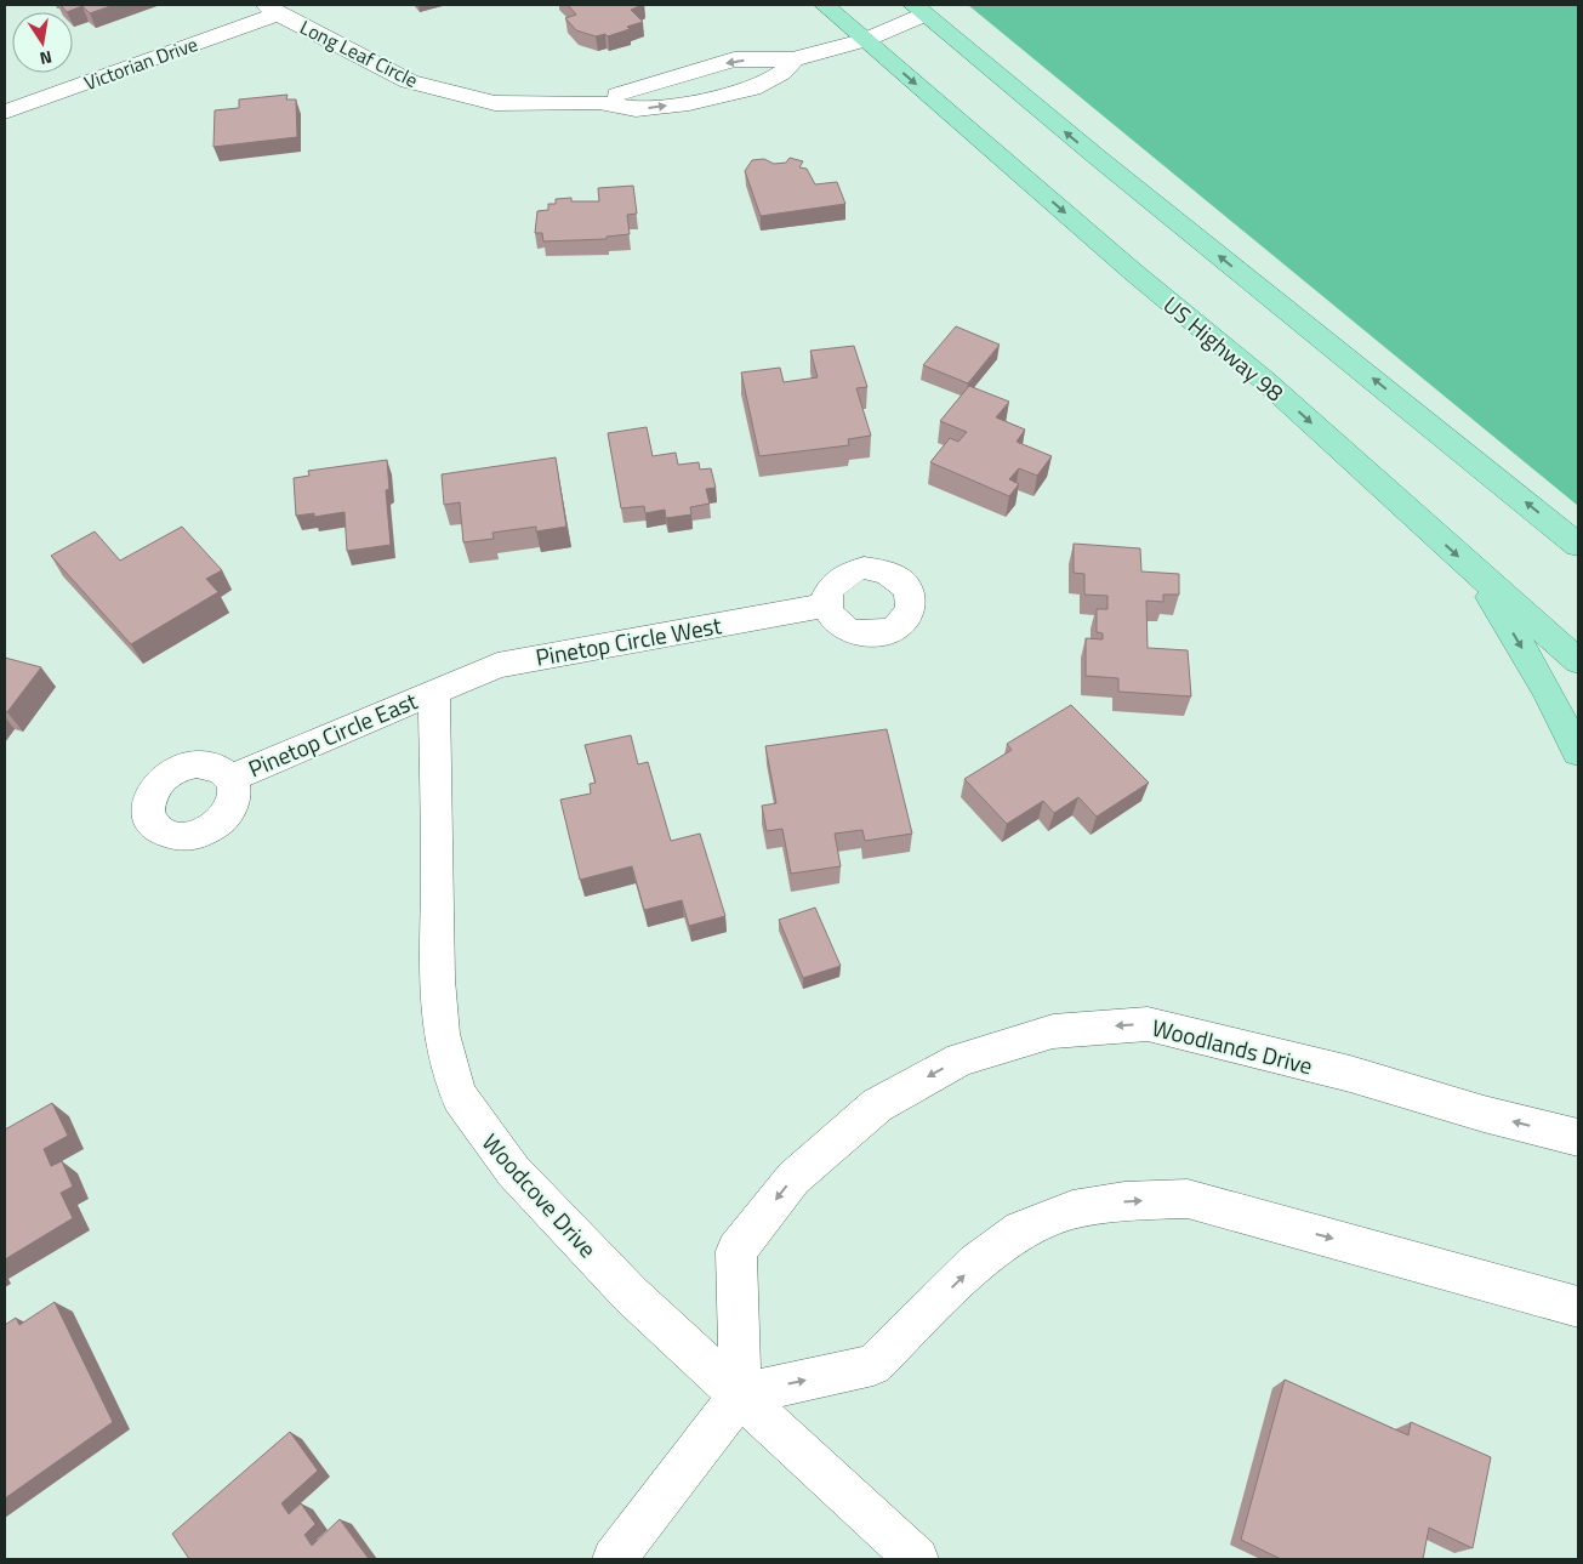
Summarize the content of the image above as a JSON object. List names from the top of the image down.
{
  "streets": {
    "main road": ["US Highway 98"],
    "street": [
      "Long Leaf Circle",
      "Victorian Drive",
      "Pinetop Circle West",
      "Pinetop Circle East",
      "Woodlands Drive",
      "Woodcove Drive"
    ]
  },
  "crossings": [
    ["Long Leaf Circle", "Victorian Drive"],
    ["Long Leaf Circle", "US Highway 98"],
    ["Pinetop Circle West", "Pinetop Circle East"],
    ["Pinetop Circle West", "Woodcove Drive"],
    ["Pinetop Circle East", "Woodcove Drive"],
    ["Woodlands Drive", "Woodcove Drive"]
  ],
  "north": "bottom"
}
